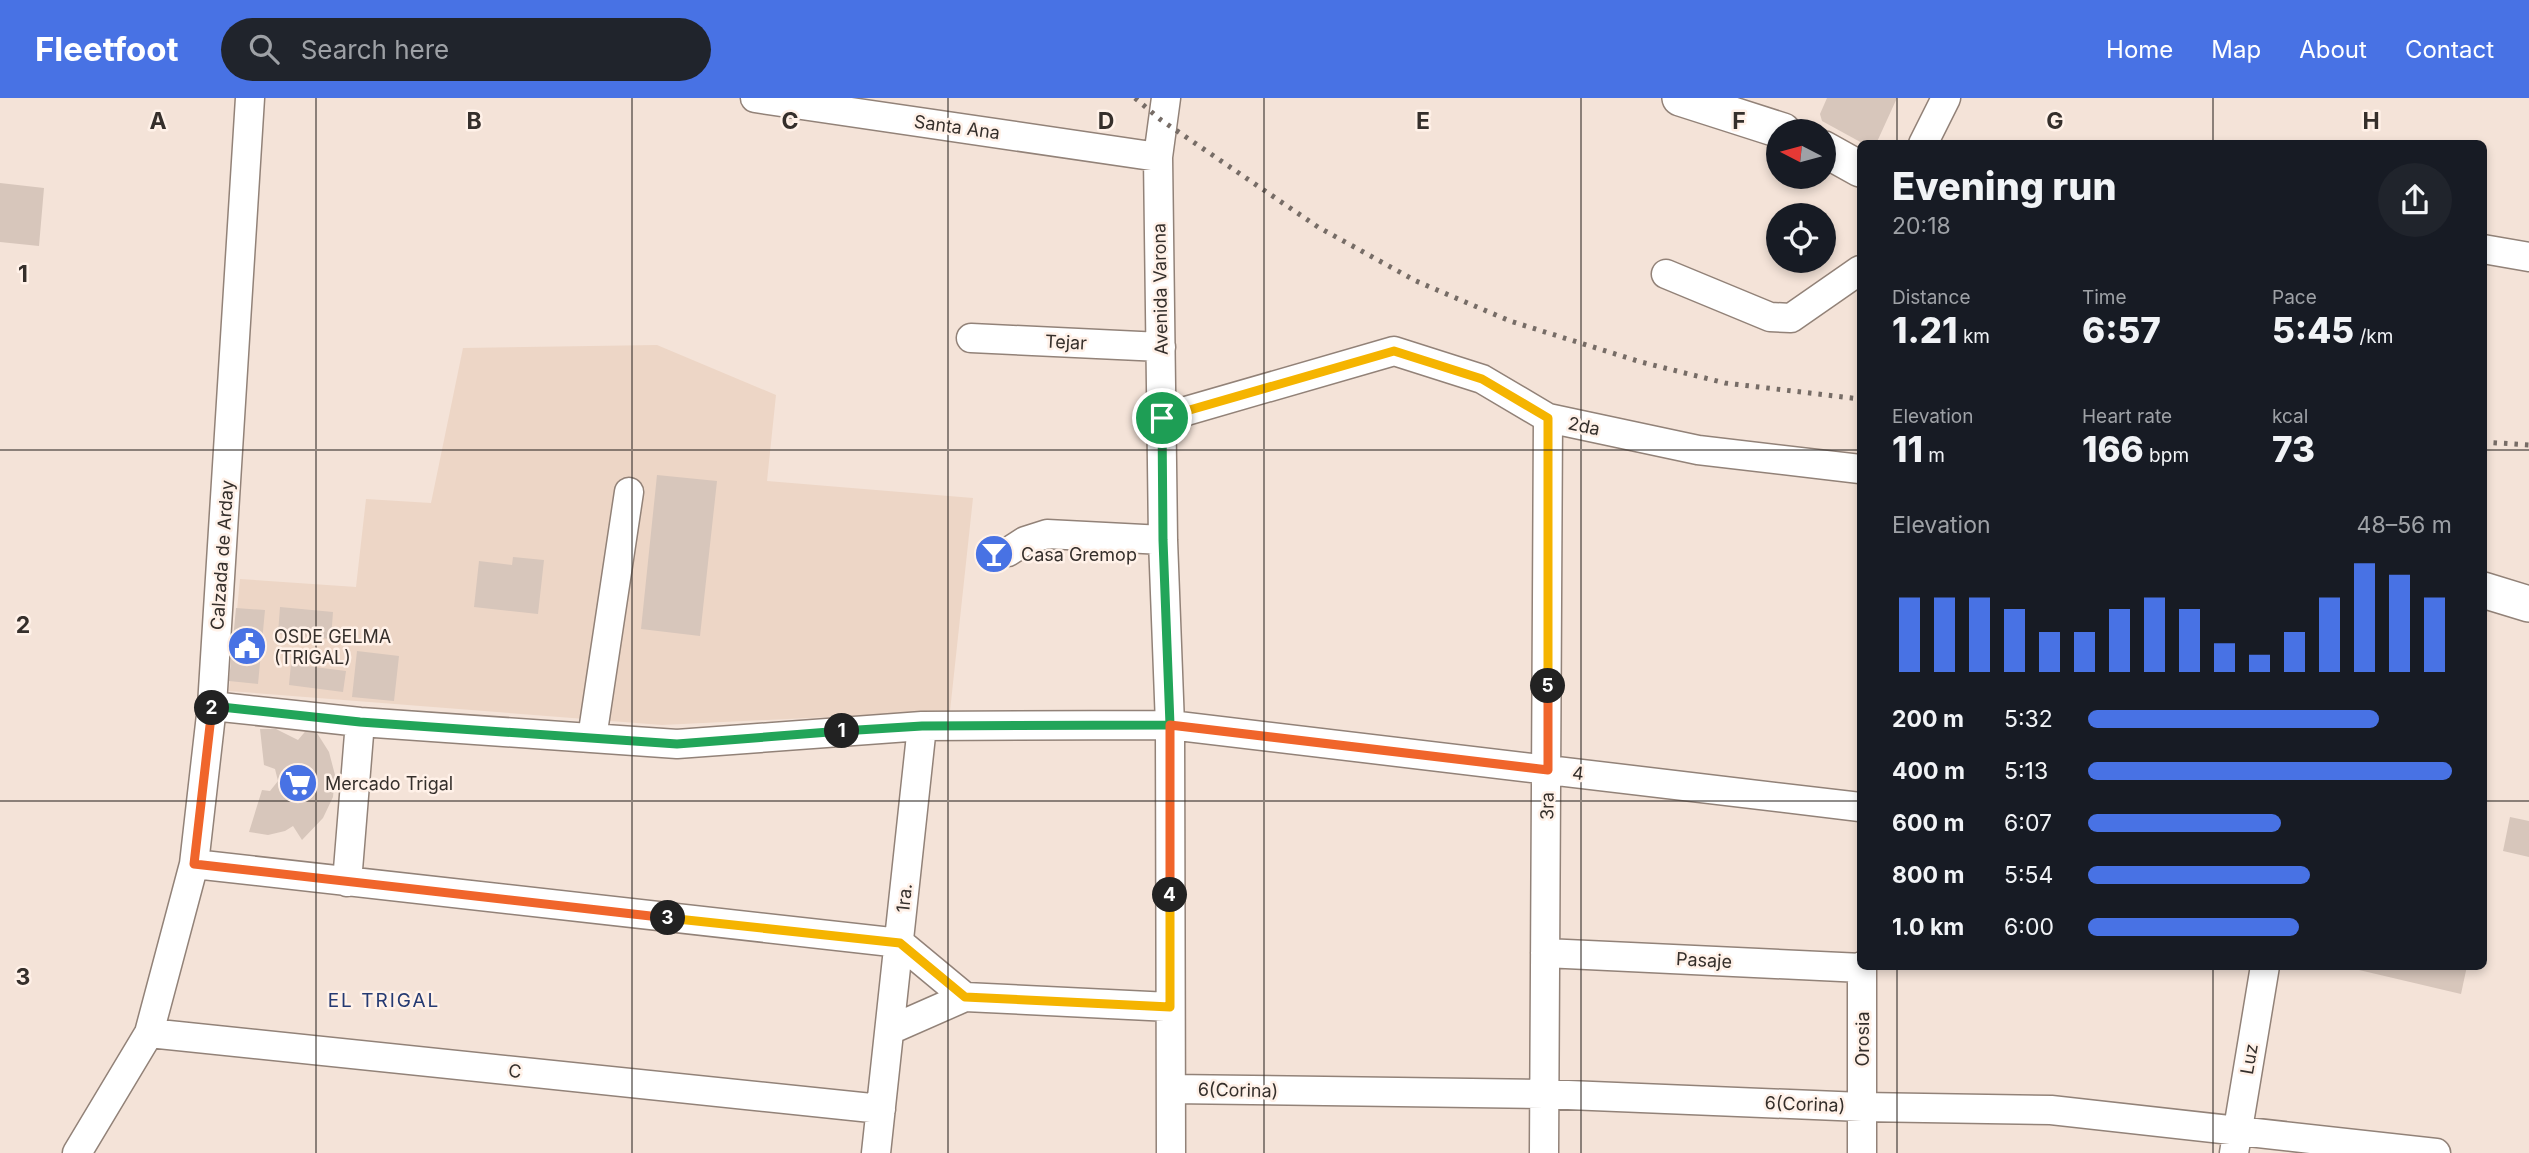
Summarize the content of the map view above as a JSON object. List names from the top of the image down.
{
  "streets": {
    "street": [
      "Santa Ana",
      "Avenida Varona",
      "Tejar",
      "2da",
      "Calzada de Arday",
      "4",
      "3ra",
      "1ra.",
      "Pasaje",
      "Orosia",
      "Luz",
      "C",
      "6(Corina)"
    ]
  },
  "crossings": [
    ["Santa Ana", "Avenida Varona"],
    ["Avenida Varona", "Tejar"],
    ["Avenida Varona", "2da"],
    ["Avenida Varona", "4"],
    ["Avenida Varona", "6(Corina)"],
    ["2da", "3ra"],
    ["Calzada de Arday", "4"],
    ["Calzada de Arday", "C"],
    ["4", "3ra"],
    ["4", "1ra."],
    ["3ra", "Pasaje"],
    ["3ra", "6(Corina)"],
    ["1ra.", "C"],
    ["Orosia", "6(Corina)"],
    ["Luz", "6(Corina)"]
  ],
  "districts": ["EL TRIGAL"],
  "places": {
    "bar": ["Casa Gremop"],
    "public building": ["OSDE GELMA (TRIGAL)"],
    "supermarket": ["Mercado Trigal"]
  },
  "north": "left",
  "page": {
    "header": "Fleetfoot",
    "search": "Search here",
    "nav": [
      "Home",
      "Map",
      "About",
      "Contact"
    ],
    "heading": ["Evening run", "20:18"],
    "stats": [
      ["Distance", "1.21 km"],
      ["Time", "6:57"],
      ["Pace", "5:45 /km"],
      ["Elevation", "11 m"],
      ["Heart rate", "166 bpm"],
      ["kcal", "73"]
    ],
    "chart": ["Elevation", "48–56 m"],
    "pins": [
      "5",
      "2",
      "1",
      "4",
      "3"
    ],
    "list": [
      {
        "name": "200 m",
        "note": "5:32"
      },
      {
        "name": "400 m",
        "note": "5:13"
      },
      {
        "name": "600 m",
        "note": "6:07"
      },
      {
        "name": "800 m",
        "note": "5:54"
      },
      {
        "name": "1.0 km",
        "note": "6:00"
      }
    ]
  },
  "grid": {
    "columns": [
      "A",
      "B",
      "C",
      "D",
      "E",
      "F",
      "G",
      "H"
    ],
    "rows": ["1", "2", "3"]
  }
}
